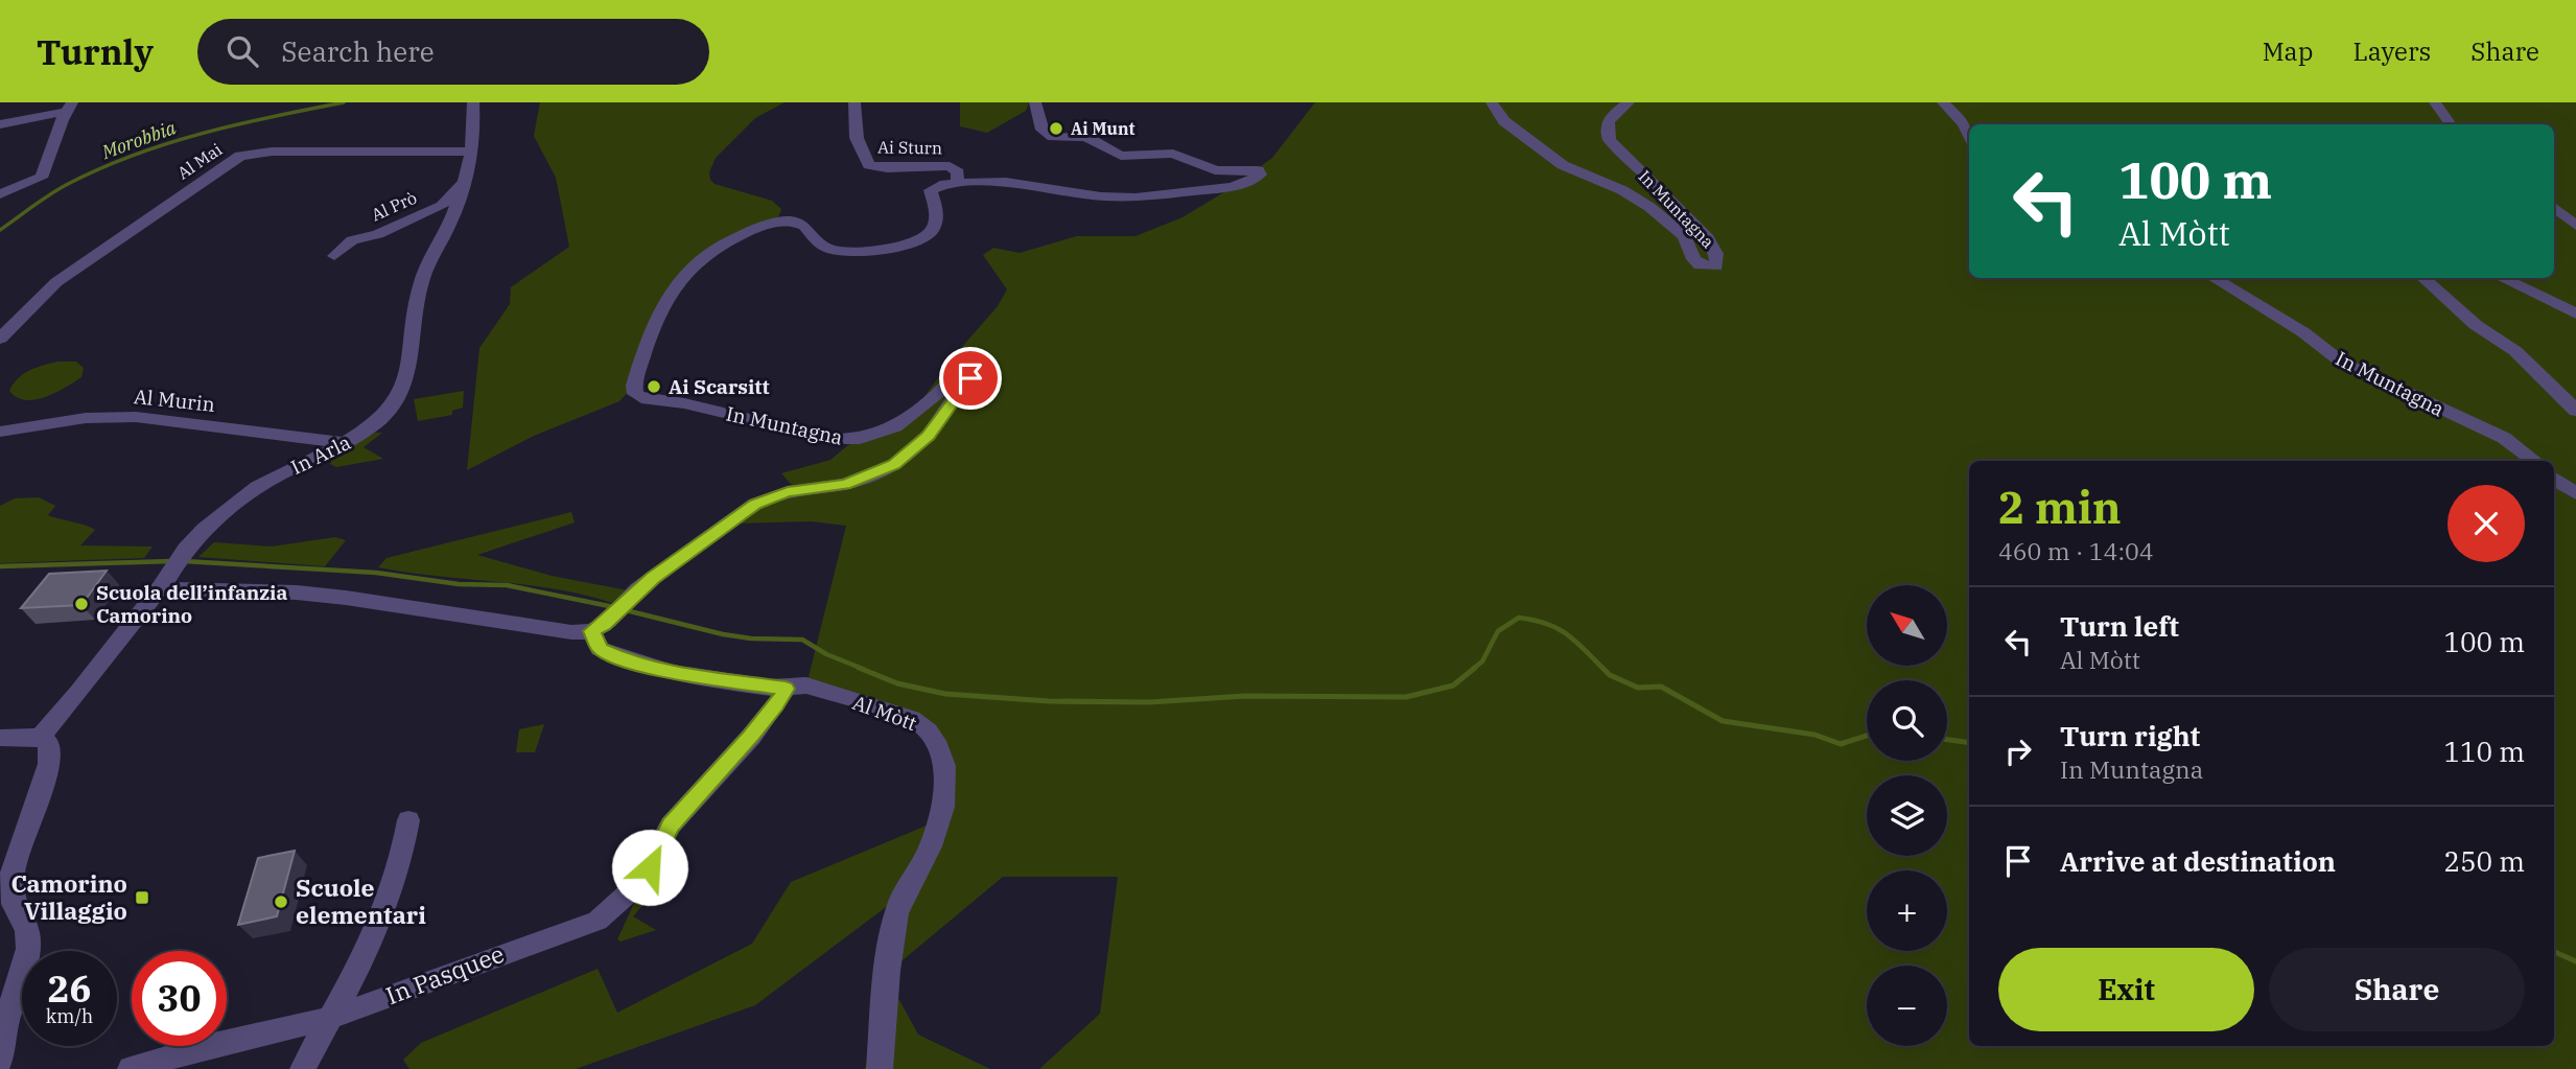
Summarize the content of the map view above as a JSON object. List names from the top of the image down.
{
  "streets": {
    "street": [
      "Ai Sturn",
      "Al Mai",
      "Al Prò",
      "In Muntagna",
      "Al Murin",
      "In Arla",
      "Al Mòtt",
      "In Pasquee"
    ]
  },
  "crossings": [
    ["Ai Sturn", "In Muntagna"],
    ["Al Mai", "In Arla"],
    ["Al Prò", "In Arla"],
    ["In Muntagna", "Al Mòtt"],
    ["Al Murin", "In Arla"],
    ["Al Mòtt", "In Pasquee"]
  ],
  "water": ["Morobbia"],
  "places": {
    "other": [
      "Ai Munt",
      "Ai Scarsitt",
      "Scuola dell’infanzia Camorino",
      "Scuole elementari"
    ],
    "transit": ["Camorino Villaggio"]
  },
  "north": "top left",
  "page": {
    "header": "Turnly",
    "search": "Search here",
    "nav": ["Map", "Layers", "Share"],
    "turn": ["100 m", "Al Mòtt"],
    "heading": ["2 min", "460 m · 14:04"],
    "map_buttons": ["+", "−"],
    "list": [
      {
        "name": "Turn left",
        "note": "Al Mòtt",
        "value": "100 m"
      },
      {
        "name": "Turn right",
        "note": "In Muntagna",
        "value": "110 m"
      },
      {
        "name": "Arrive at destination",
        "value": "250 m"
      }
    ],
    "buttons": ["Exit", "Share"],
    "speed": "26 km/h",
    "limit": "30"
  }
}
